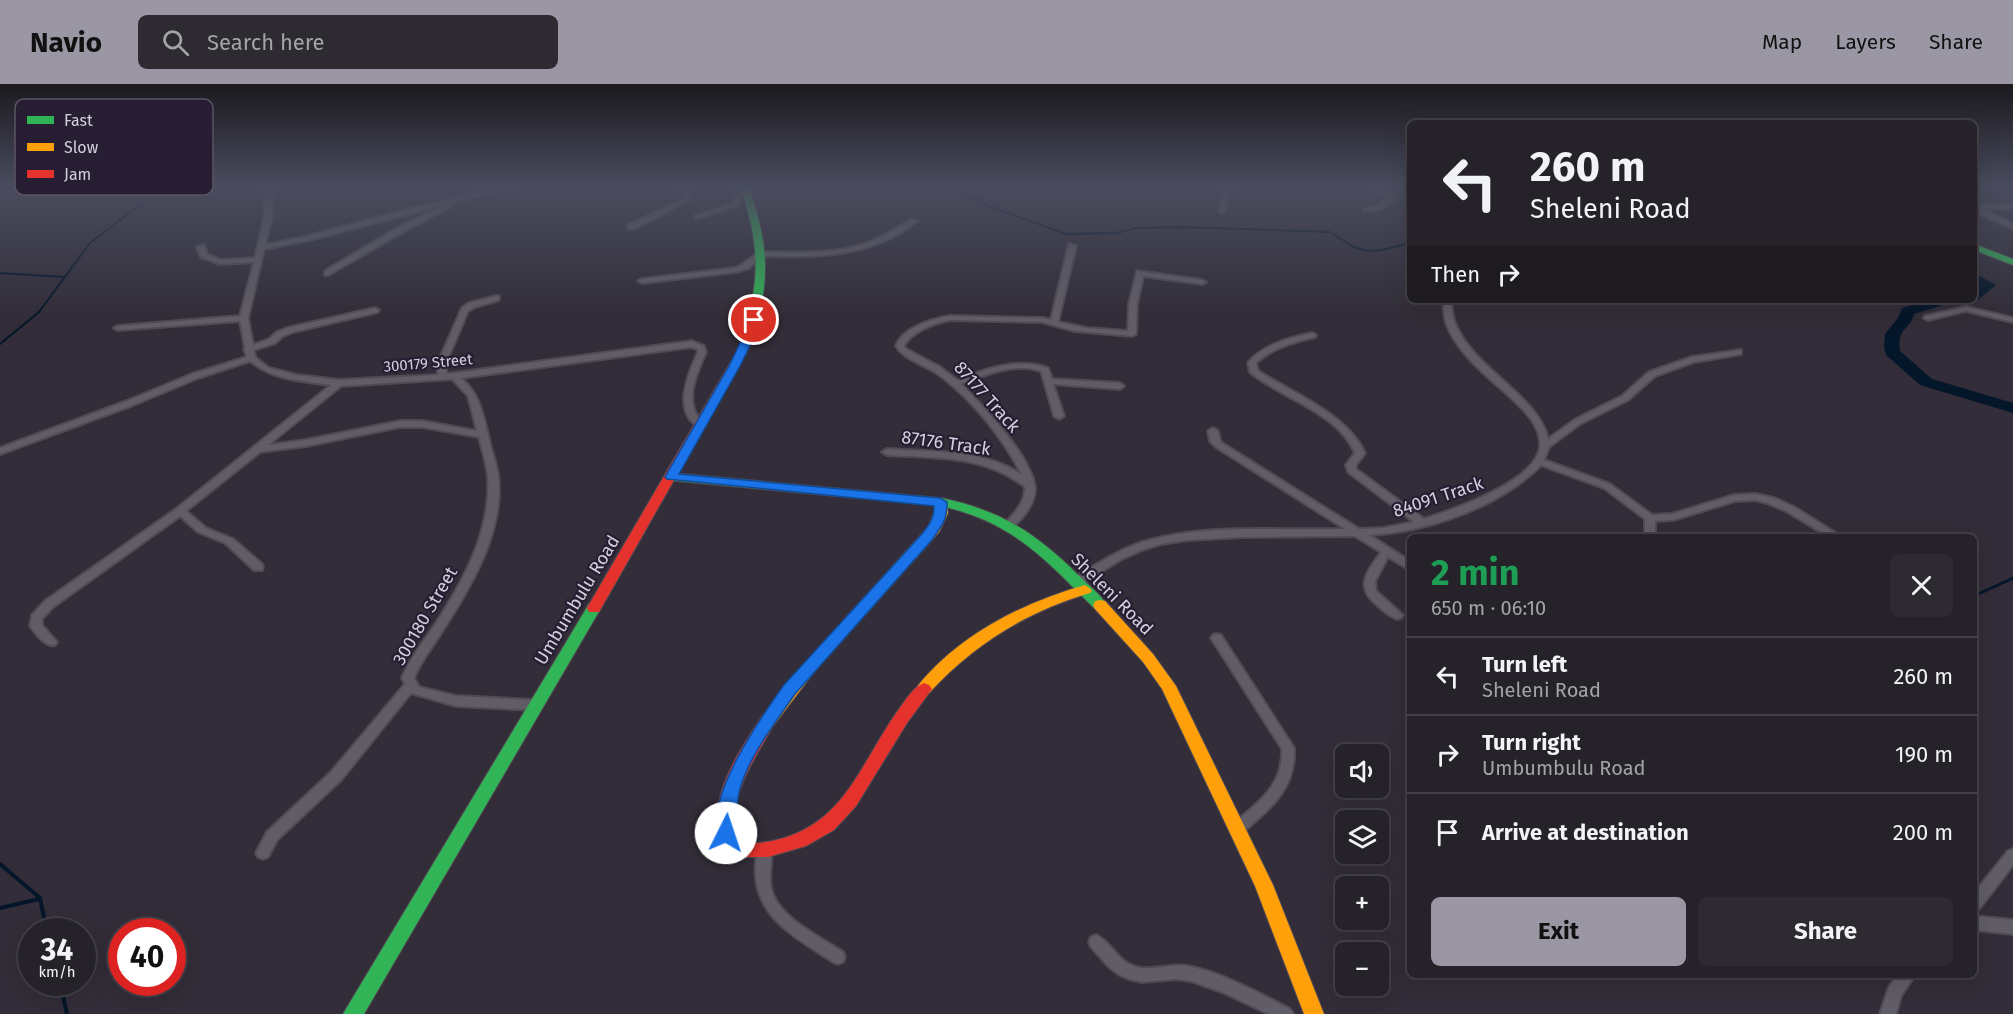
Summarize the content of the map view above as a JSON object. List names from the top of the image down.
{
  "streets": {
    "street": [
      "300179 Street",
      "87177 Track",
      "87176 Track",
      "84091 Track",
      "Sheleni Road",
      "Umbumbulu Road",
      "300180 Street"
    ]
  },
  "crossings": [
    ["300179 Street", "Umbumbulu Road"],
    ["300179 Street", "300180 Street"],
    ["87177 Track", "87176 Track"],
    ["84091 Track", "Sheleni Road"],
    ["Sheleni Road", "Umbumbulu Road"],
    ["Umbumbulu Road", "300180 Street"]
  ],
  "legend": ["Fast", "Slow", "Jam"],
  "page": {
    "header": "Navio",
    "search": "Search here",
    "nav": ["Map", "Layers", "Share"],
    "turn": ["260 m", "Sheleni Road"],
    "then": "Then",
    "heading": ["2 min", "650 m · 06:10"],
    "list": [
      {
        "name": "Turn left",
        "note": "Sheleni Road",
        "value": "260 m"
      },
      {
        "name": "Turn right",
        "note": "Umbumbulu Road",
        "value": "190 m"
      },
      {
        "name": "Arrive at destination",
        "value": "200 m"
      }
    ],
    "map_buttons": ["+", "−"],
    "buttons": ["Exit", "Share"],
    "speed": "34 km/h",
    "limit": "40"
  }
}
